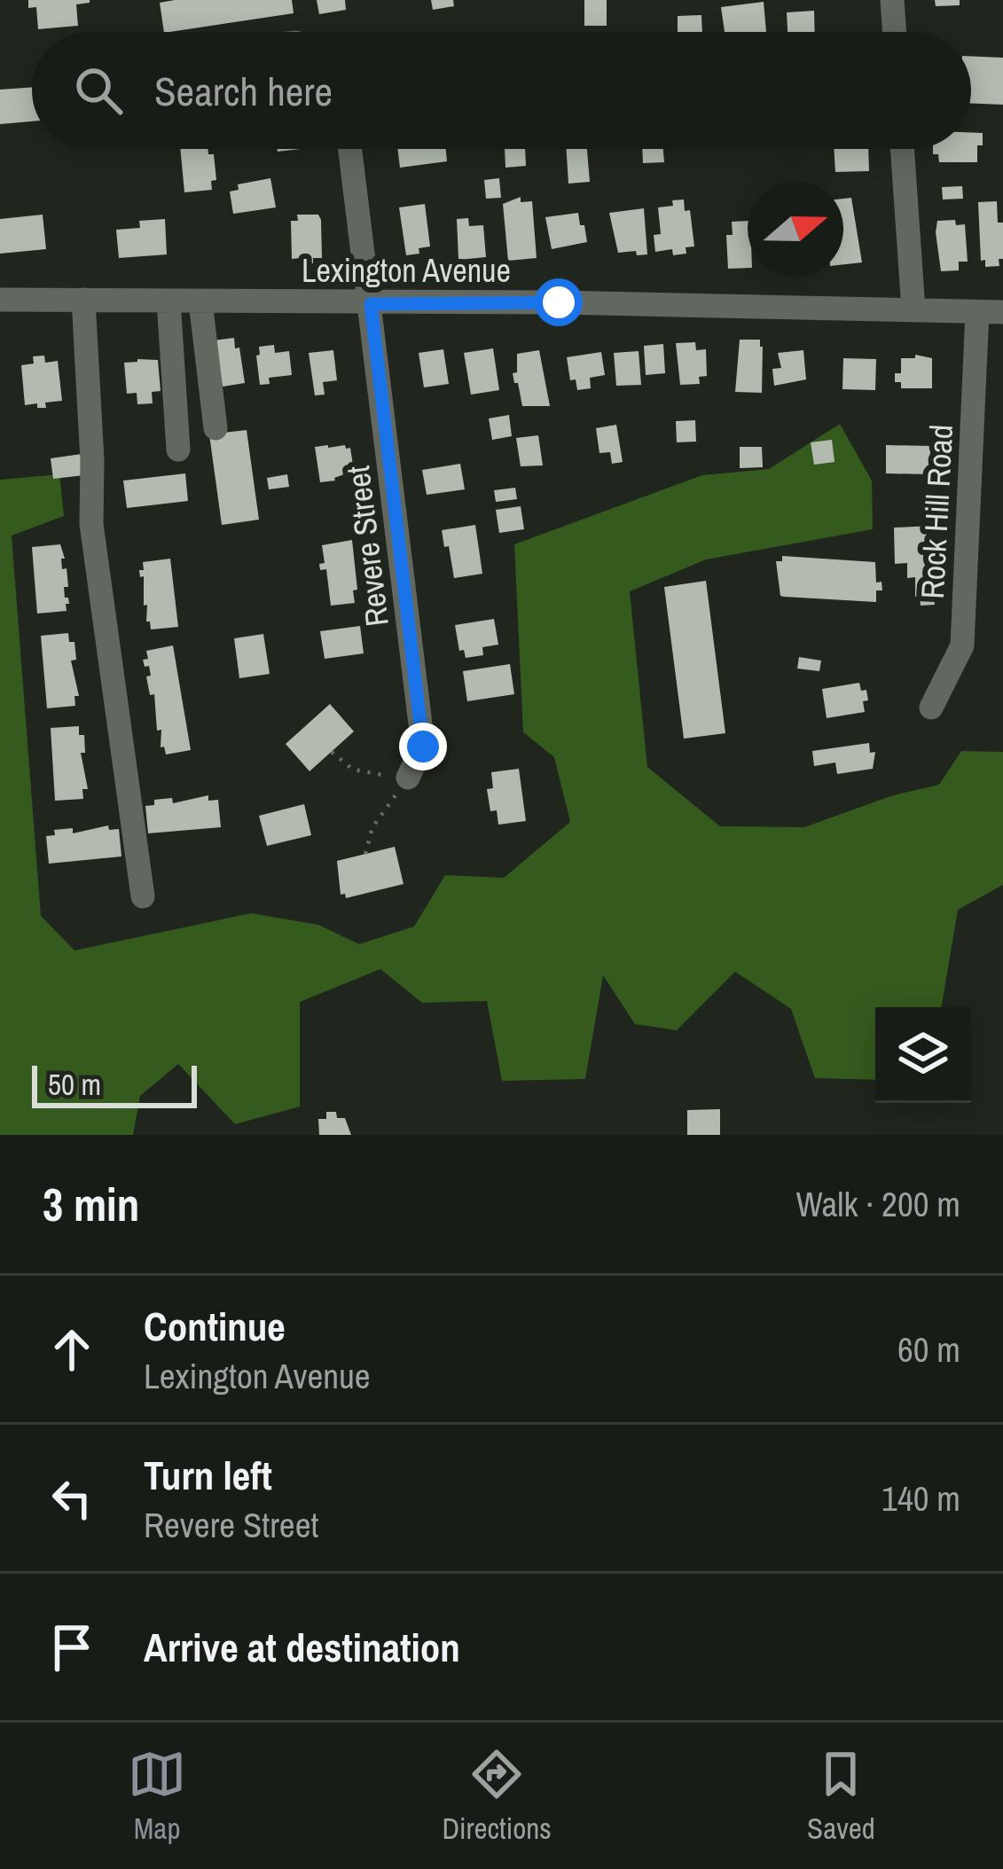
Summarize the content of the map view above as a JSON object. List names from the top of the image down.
{
  "streets": {
    "street": ["Lexington Avenue", "Rock Hill Road", "Revere Street"]
  },
  "crossings": [
    ["Lexington Avenue", "Rock Hill Road"],
    ["Lexington Avenue", "Revere Street"]
  ],
  "scale_bar": "50 m",
  "north": "right",
  "page": {
    "search": "Search here",
    "scale": "50 m",
    "heading": ["3 min", "Walk · 200 m"],
    "list": [
      ["Continue", "Lexington Avenue", "60 m"],
      ["Turn left", "Revere Street", "140 m"],
      "Arrive at destination"
    ],
    "nav": ["Map", "Directions", "Saved"]
  }
}
